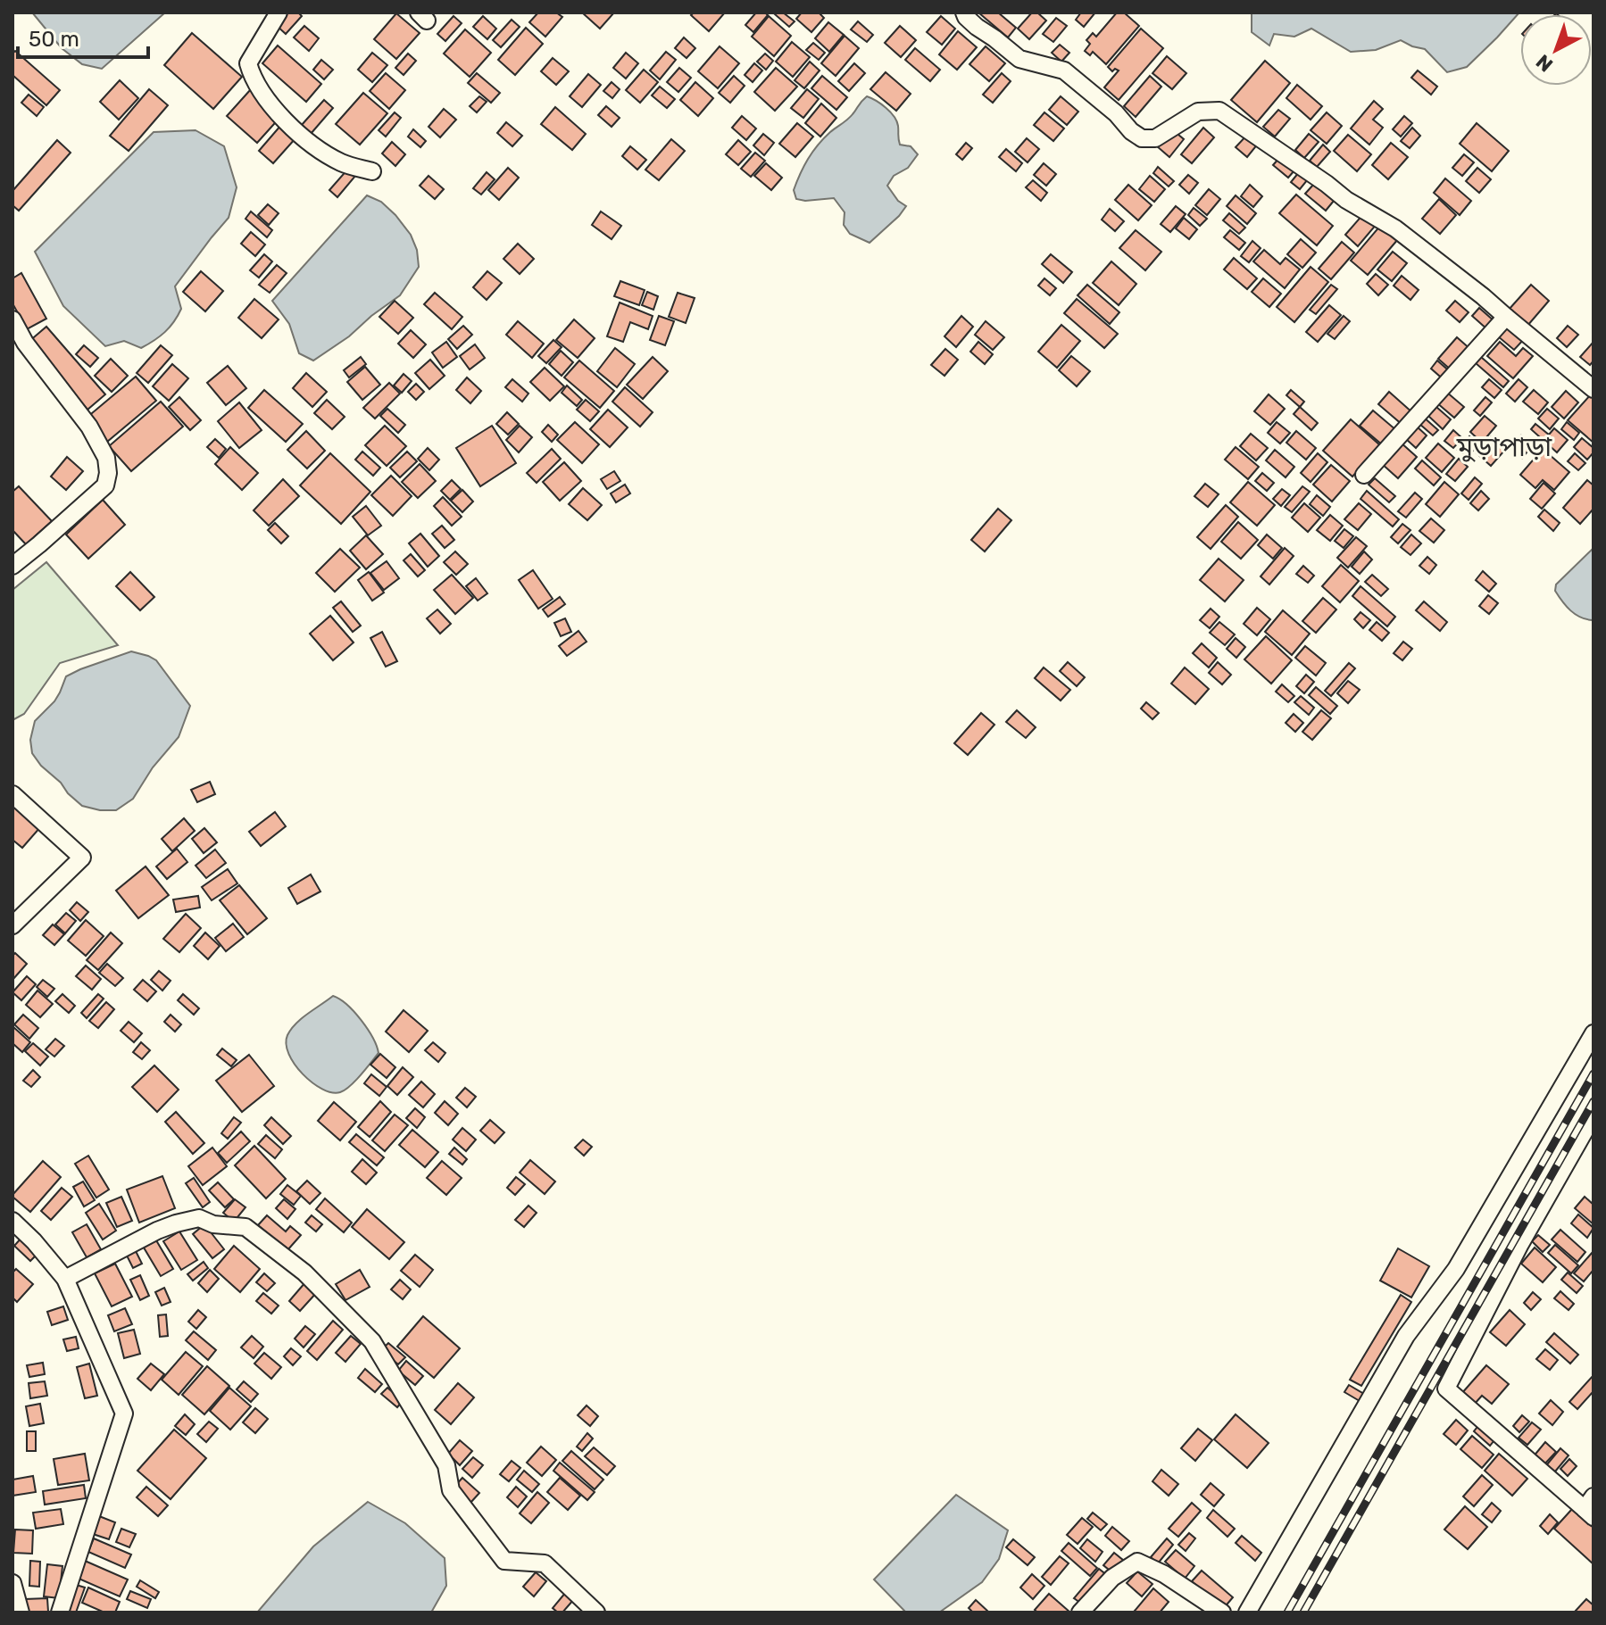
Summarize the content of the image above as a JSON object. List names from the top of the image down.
{
  "districts": ["মুড়াপাড়া"],
  "scale_bar": "50 m",
  "north": "bottom left"
}
